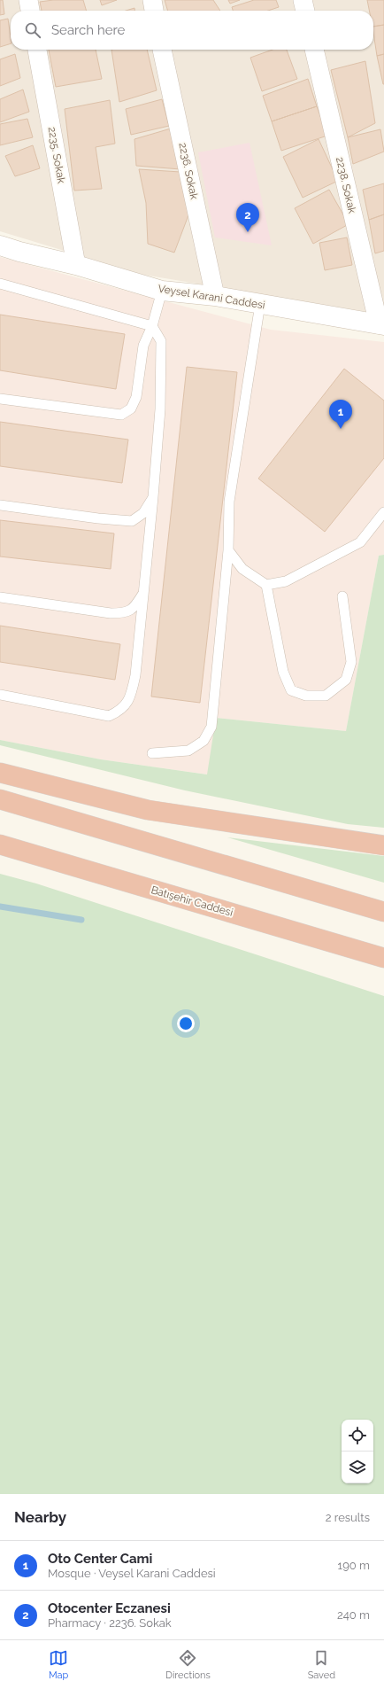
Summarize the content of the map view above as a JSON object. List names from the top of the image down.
{
  "streets": {
    "highway": ["Batışehir Caddesi"],
    "main road": ["Veysel Karani Caddesi"],
    "street": ["2235. Sokak", "2236. Sokak", "2238. Sokak"]
  },
  "crossings": [
    ["2235. Sokak", "Veysel Karani Caddesi"],
    ["2236. Sokak", "Veysel Karani Caddesi"],
    ["2238. Sokak", "Veysel Karani Caddesi"]
  ],
  "page": {
    "search": "Search here",
    "pins": ["2", "1"],
    "heading": ["Nearby", "2 results"],
    "list": [
      {
        "mark": "1",
        "name": "Oto Center Cami",
        "note": "Mosque · Veysel Karani Caddesi",
        "value": "190 m"
      },
      {
        "mark": "2",
        "name": "Otocenter Eczanesi",
        "note": "Pharmacy · 2236. Sokak",
        "value": "240 m"
      }
    ],
    "nav": ["Map", "Directions", "Saved"]
  }
}
